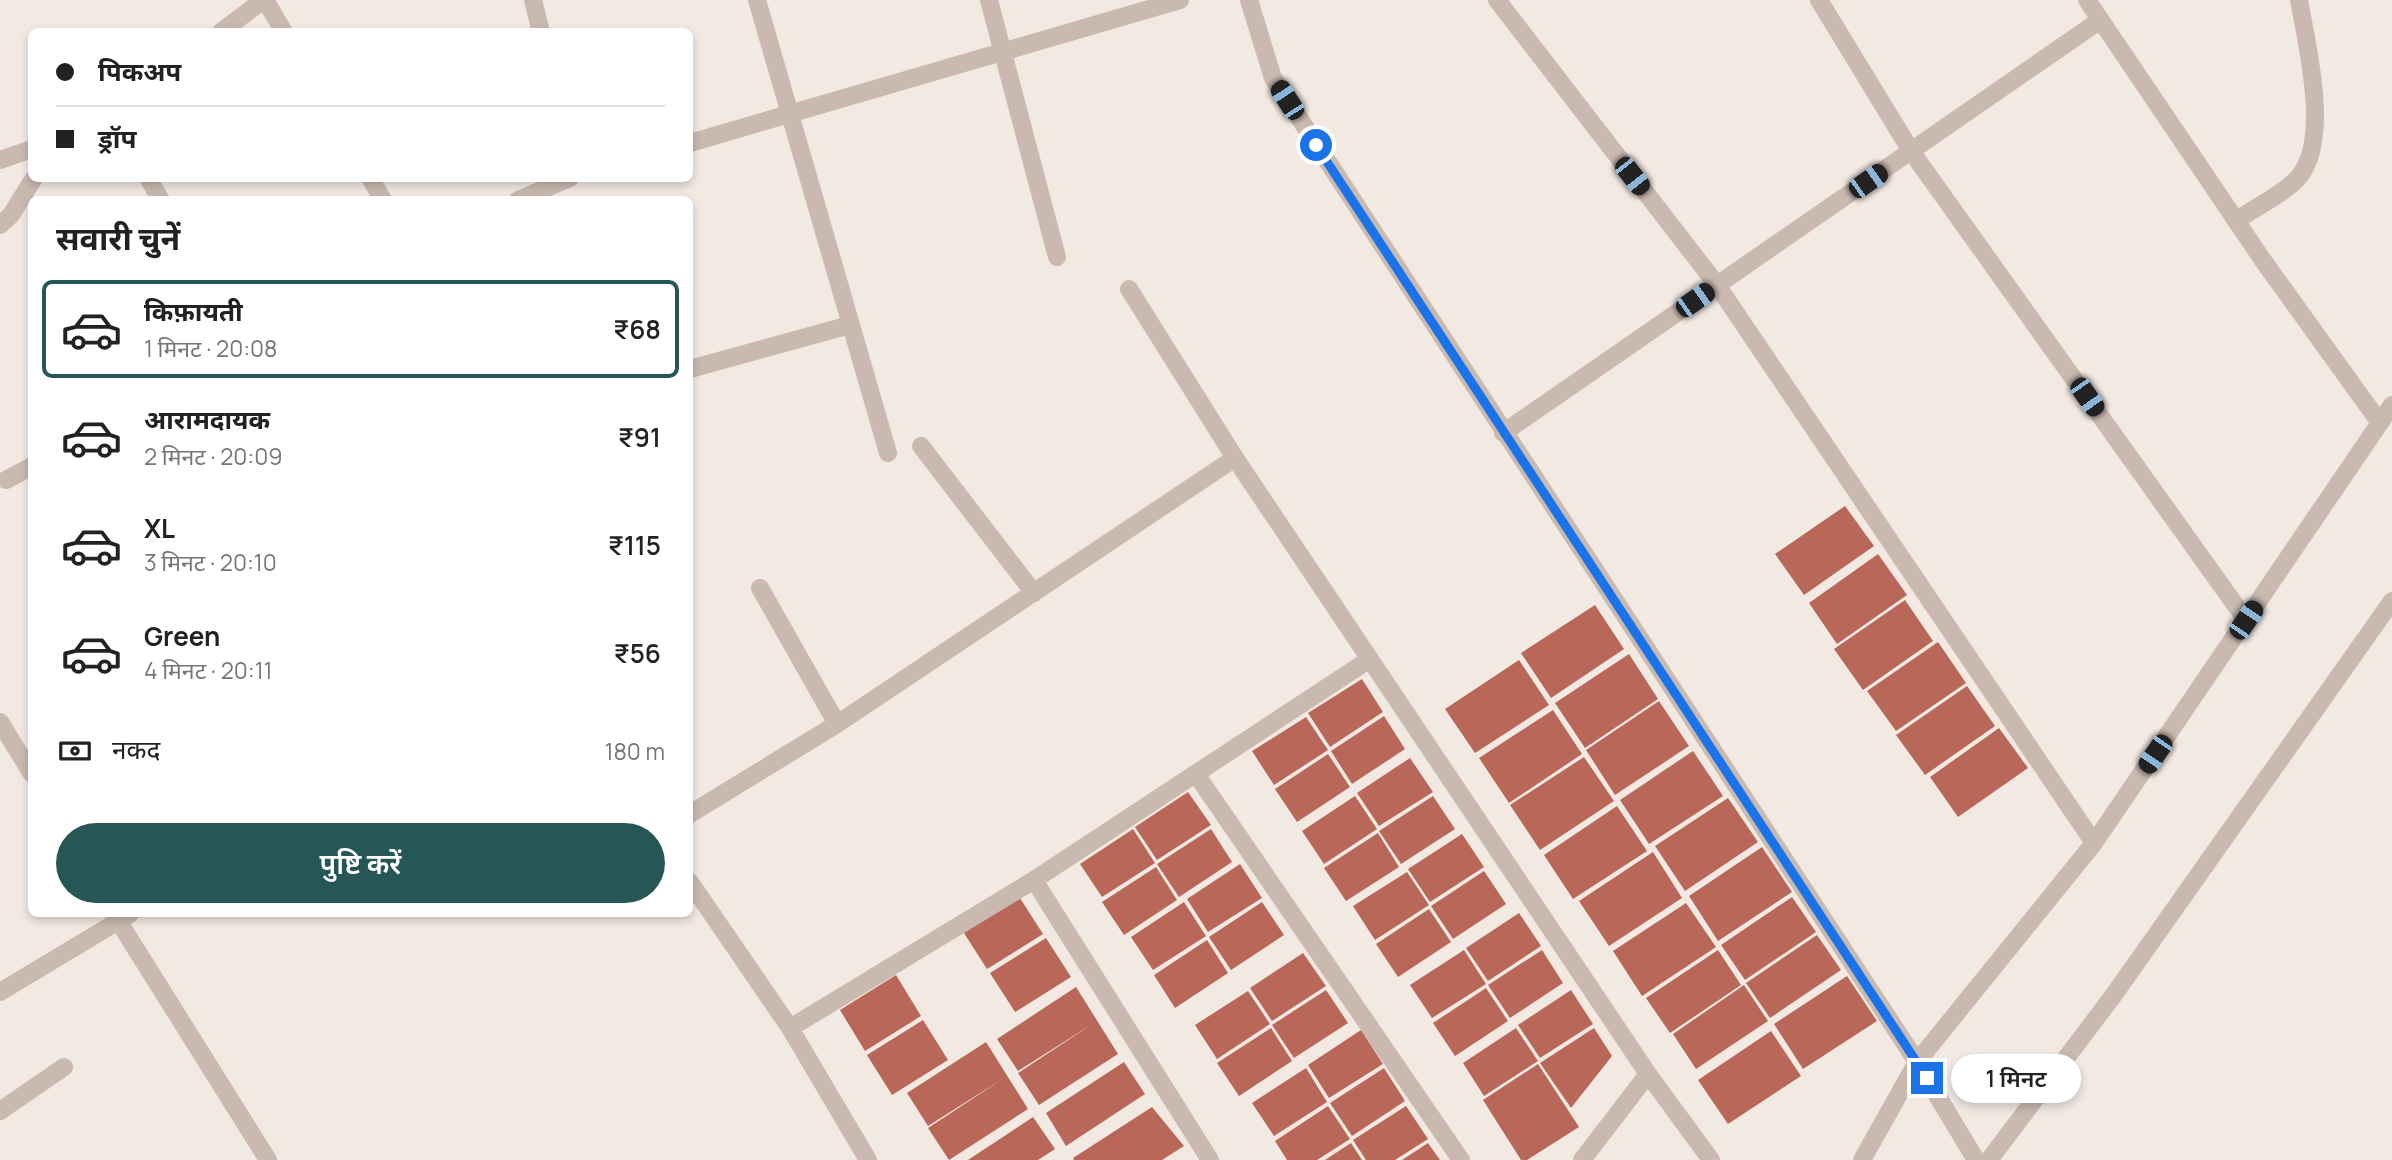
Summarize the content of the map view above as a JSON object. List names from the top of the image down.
{
  "page": {
    "banner": ["पिकअप", "ड्रॉप"],
    "heading": "सवारी चुनें",
    "list": [
      {
        "name": "किफ़ायती",
        "note": "1 मिनट · 20:08",
        "value": "₹68"
      },
      {
        "name": "आरामदायक",
        "note": "2 मिनट · 20:09",
        "value": "₹91"
      },
      {
        "name": "XL",
        "note": "3 मिनट · 20:10",
        "value": "₹115"
      },
      {
        "name": "Green",
        "note": "4 मिनट · 20:11",
        "value": "₹56"
      }
    ],
    "pay": ["नकद", "180 m"],
    "buttons": "पुष्टि करें",
    "bubble": "1 मिनट"
  }
}
